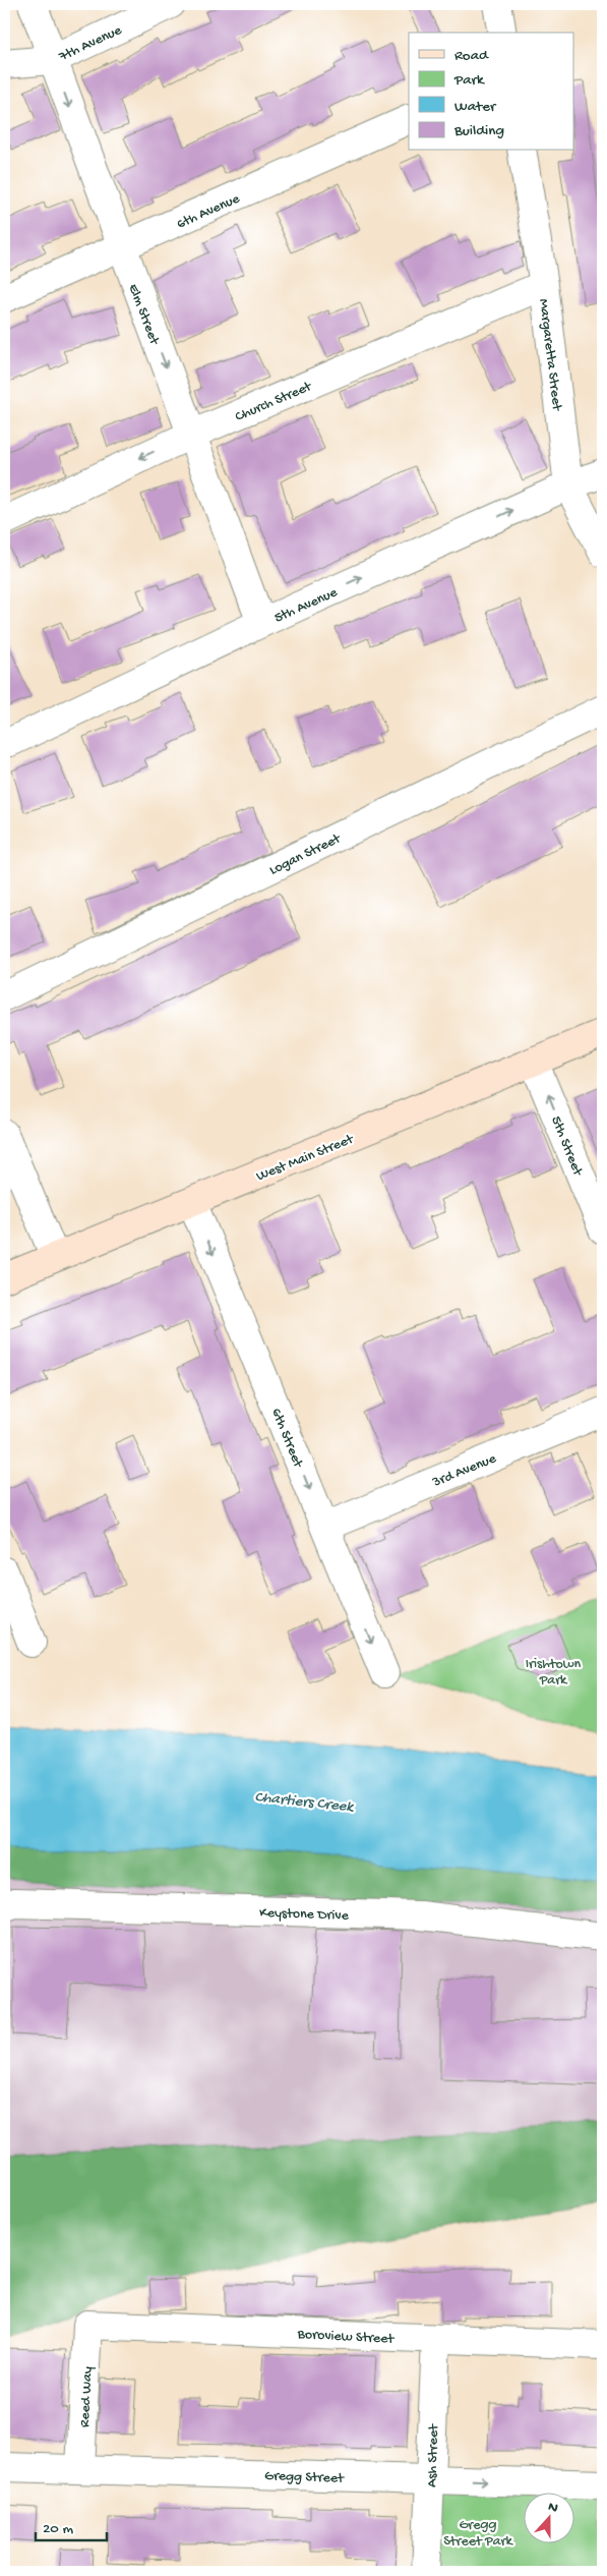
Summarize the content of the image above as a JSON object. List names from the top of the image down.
{
  "streets": {
    "main road": ["West Main Street"],
    "street": [
      "7th Avenue",
      "6th Avenue",
      "Elm Street",
      "Margaretta Street",
      "Church Street",
      "5th Avenue",
      "Logan Street",
      "5th Street",
      "6th Street",
      "3rd Avenue",
      "Keystone Drive",
      "Boroview Street",
      "Reed Way",
      "Ash Street",
      "Gregg Street"
    ]
  },
  "crossings": [
    ["7th Avenue", "Elm Street"],
    ["6th Avenue", "Elm Street"],
    ["Elm Street", "Church Street"],
    ["Elm Street", "5th Avenue"],
    ["Margaretta Street", "Church Street"],
    ["Margaretta Street", "5th Avenue"],
    ["5th Street", "West Main Street"],
    ["West Main Street", "6th Street"],
    ["6th Street", "3rd Avenue"],
    ["Boroview Street", "Reed Way"],
    ["Boroview Street", "Ash Street"],
    ["Reed Way", "Gregg Street"],
    ["Ash Street", "Gregg Street"]
  ],
  "one_way": [
    "Elm Street",
    "5th Avenue",
    "5th Street",
    "6th Street"
  ],
  "water": ["Chartiers Creek"],
  "parks": ["Irishtown Park", "Gregg Street Park"],
  "legend": [
    "Road",
    "Park",
    "Water",
    "Building"
  ],
  "scale_bar": "20 m",
  "north": "top"
}
